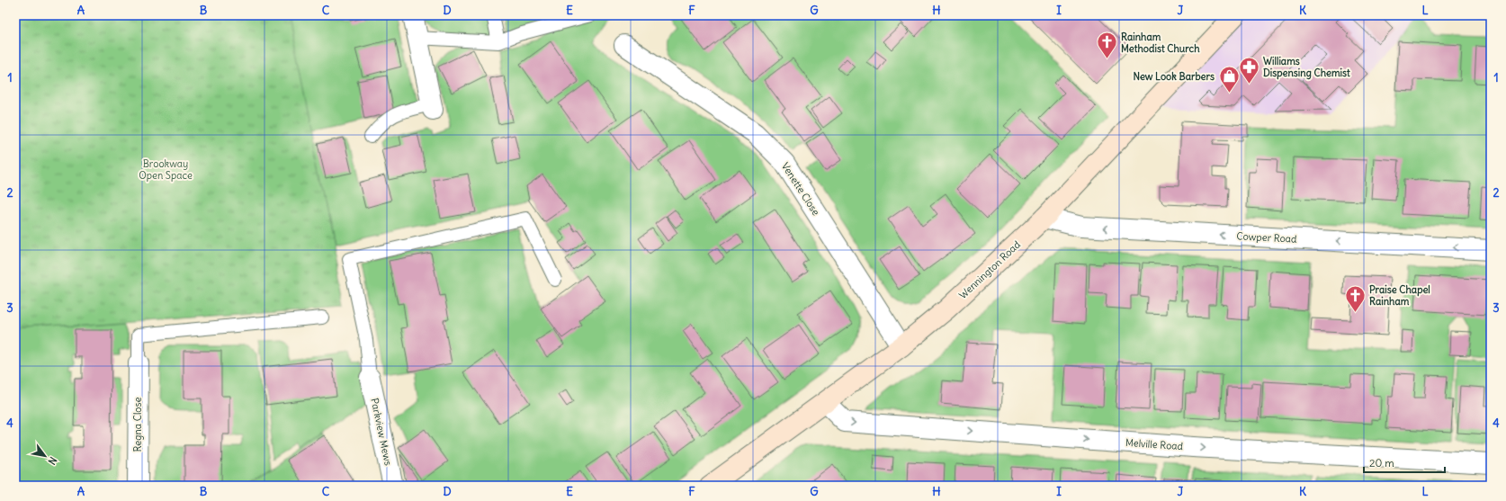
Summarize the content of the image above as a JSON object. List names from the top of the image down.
{
  "streets": {
    "main road": ["Wennington Road"],
    "street": [
      "Venette Close",
      "Cowper Road",
      "Regna Close",
      "Parkview Mews",
      "Melville Road"
    ]
  },
  "crossings": [
    ["Venette Close", "Wennington Road"],
    ["Cowper Road", "Wennington Road"],
    ["Wennington Road", "Melville Road"]
  ],
  "one_way": ["Cowper Road", "Melville Road"],
  "parks": ["Brookway Open Space"],
  "places": {
    "church": ["Rainham Methodist Church", "Praise Chapel Rainham"],
    "pharmacy": ["Williams Dispensing Chemist"],
    "shop": ["New Look Barbers"]
  },
  "scale_bar": "20 m",
  "north": "bottom right",
  "grid": {
    "columns": [
      "A",
      "B",
      "C",
      "D",
      "E",
      "F",
      "G",
      "H",
      "I",
      "J",
      "K",
      "L"
    ],
    "rows": [
      "1",
      "2",
      "3",
      "4"
    ]
  }
}
